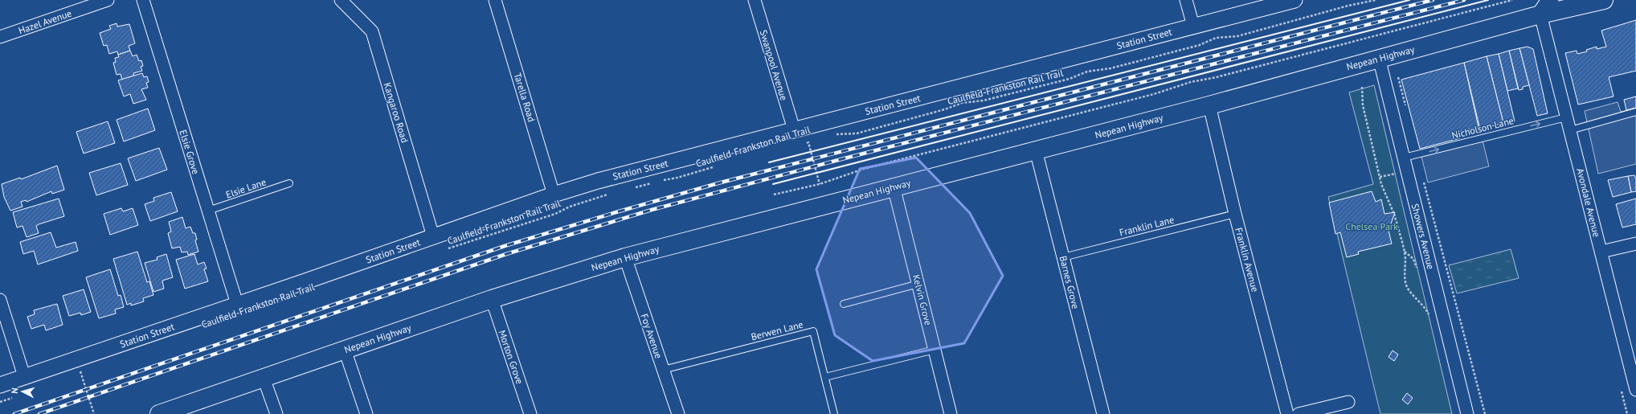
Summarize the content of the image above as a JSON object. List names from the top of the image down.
{
  "streets": {
    "highway": ["Nepean Highway"],
    "street": [
      "Hazel Avenue",
      "Station Street",
      "Swanpool Avenue",
      "Tarella Road",
      "Kangaroo Road",
      "Elsie Grove",
      "Avondale Avenue",
      "Showers Avenue",
      "Franklin Avenue",
      "Barnes Grove",
      "Kelvin Grove",
      "Foy Avenue",
      "Morton Grove"
    ],
    "lane": [
      "Nicholson Lane",
      "Elsie Lane",
      "Franklin Lane",
      "Berwen Lane"
    ],
    "path": ["Caulfield-Frankston Rail Trail"]
  },
  "crossings": [
    ["Station Street", "Swanpool Avenue"],
    ["Station Street", "Tarella Road"],
    ["Station Street", "Kangaroo Road"],
    ["Station Street", "Elsie Grove"],
    ["Nepean Highway", "Avondale Avenue"],
    ["Nepean Highway", "Showers Avenue"],
    ["Nepean Highway", "Franklin Avenue"],
    ["Nepean Highway", "Barnes Grove"],
    ["Nepean Highway", "Kelvin Grove"],
    ["Nepean Highway", "Foy Avenue"],
    ["Nepean Highway", "Morton Grove"],
    ["Nicholson Lane", "Avondale Avenue"],
    ["Nicholson Lane", "Showers Avenue"],
    ["Elsie Grove", "Elsie Lane"],
    ["Franklin Lane", "Franklin Avenue"],
    ["Franklin Lane", "Barnes Grove"],
    ["Berwen Lane", "Foy Avenue"]
  ],
  "one_way": ["Nicholson Lane"],
  "parks": ["Chelsea Park"],
  "north": "left"
}
